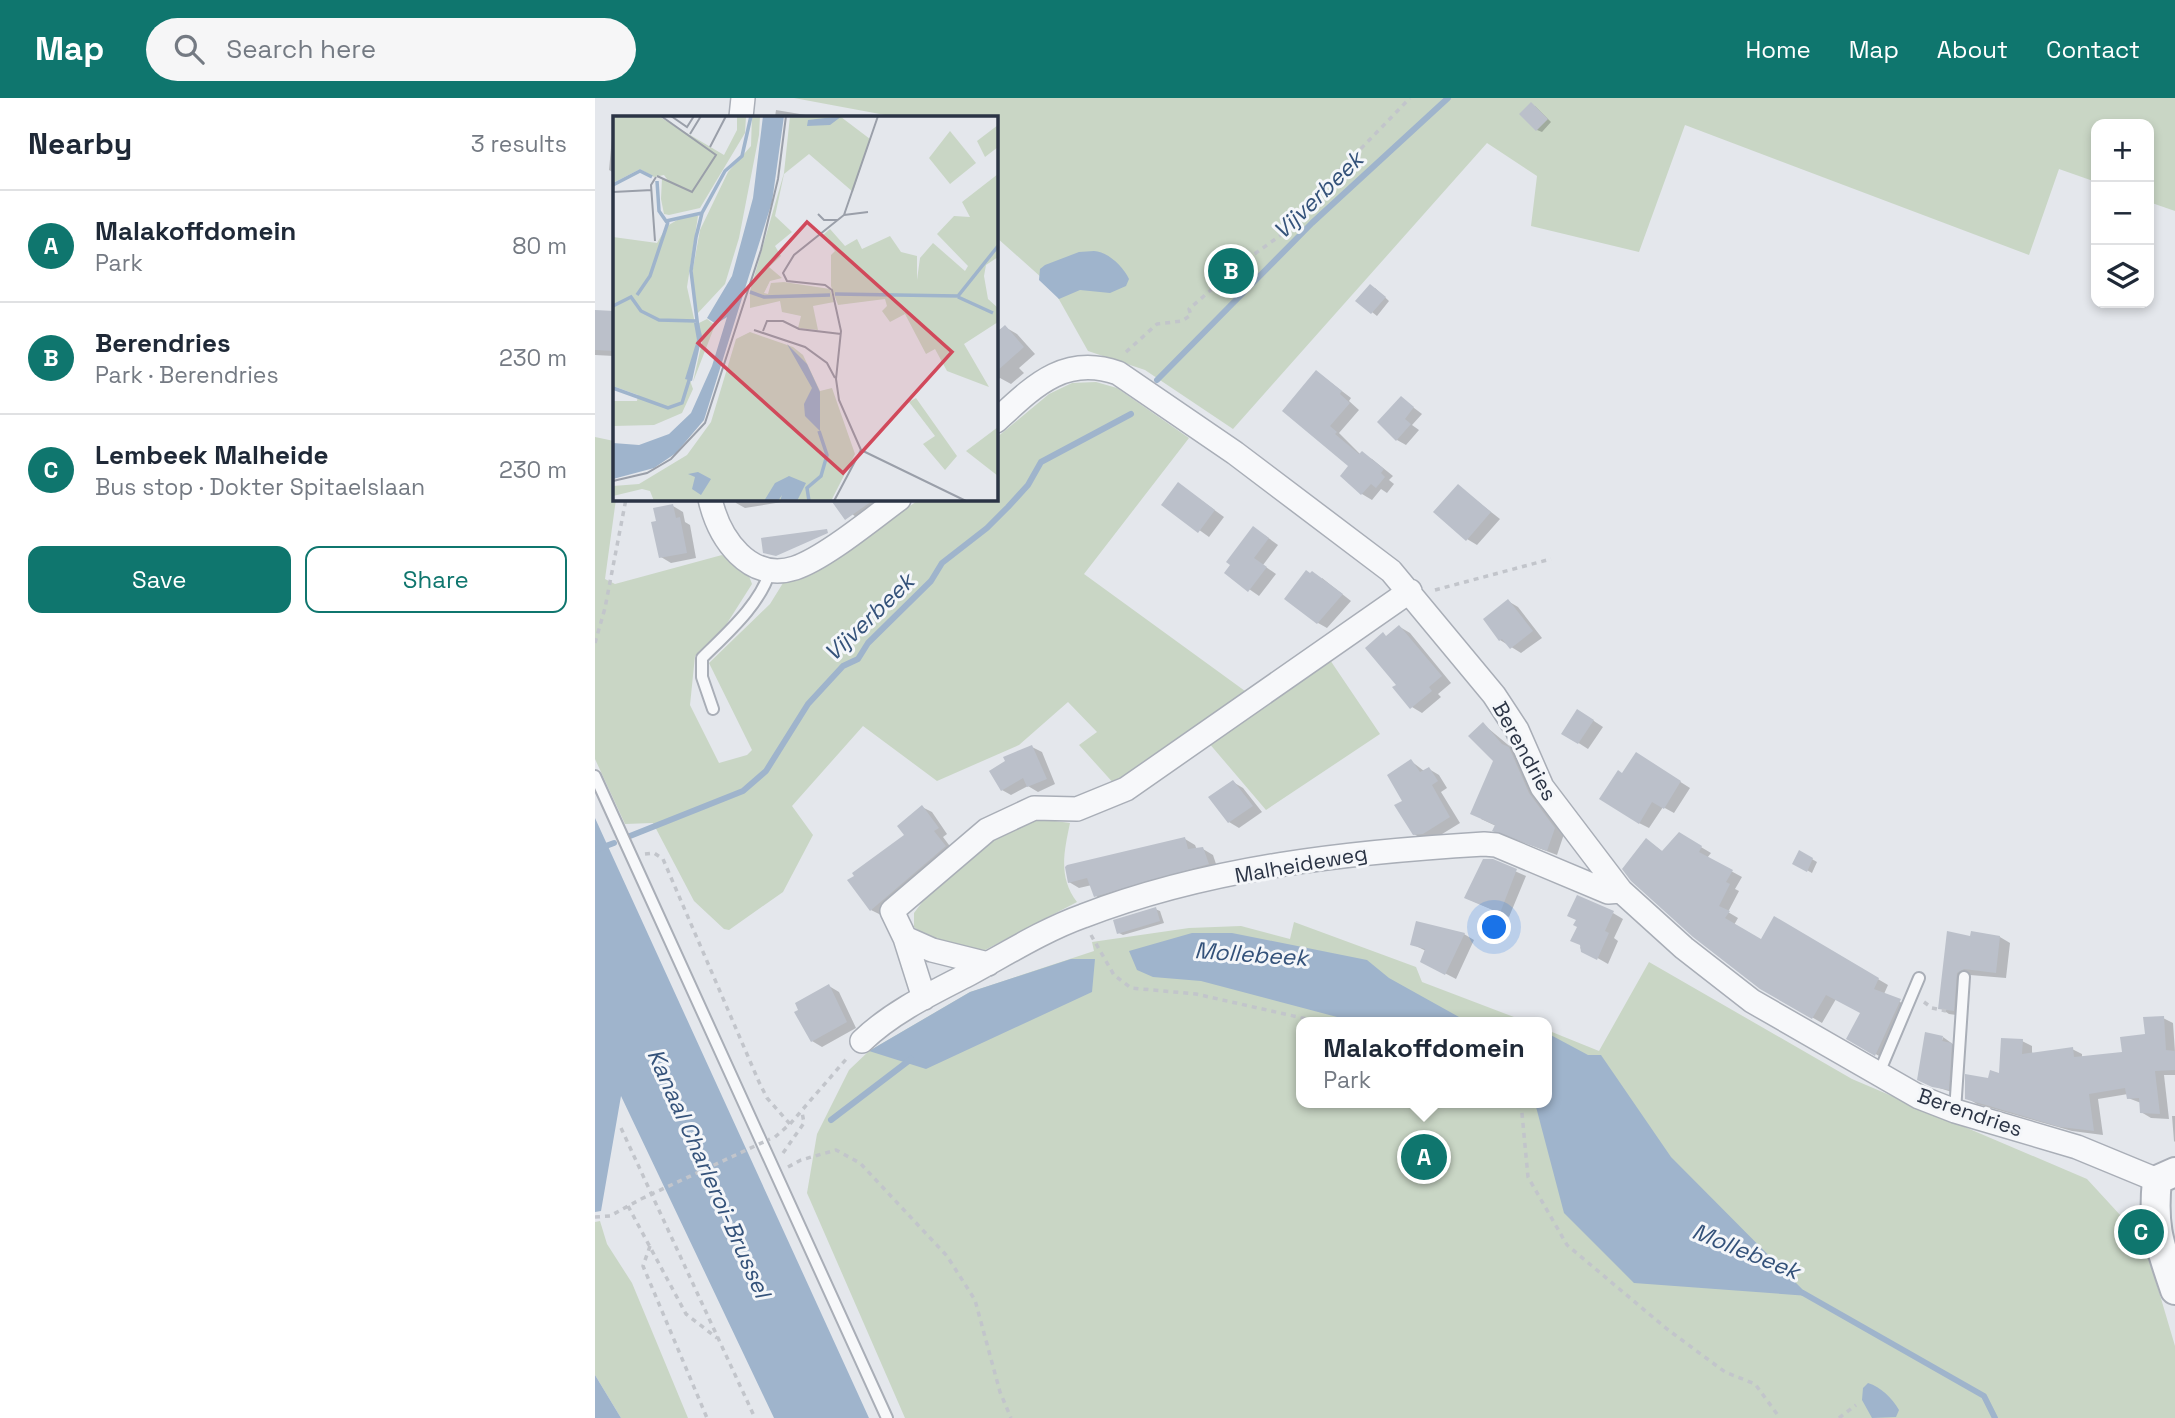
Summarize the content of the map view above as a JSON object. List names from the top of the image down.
{
  "streets": {
    "street": ["Berendries", "Malheideweg"]
  },
  "crossings": [
    ["Berendries", "Malheideweg"]
  ],
  "water": ["Vijverbeek", "Mollebeek", "Kanaal Charleroi-Brussel"],
  "page": {
    "header": "Map",
    "search": "Search here",
    "nav": [
      "Home",
      "Map",
      "About",
      "Contact"
    ],
    "heading": ["Nearby", "3 results"],
    "map_buttons": ["+", "−"],
    "list": [
      {
        "mark": "A",
        "name": "Malakoffdomein",
        "note": "Park",
        "value": "80 m"
      },
      {
        "mark": "B",
        "name": "Berendries",
        "note": "Park · Berendries",
        "value": "230 m"
      },
      {
        "mark": "C",
        "name": "Lembeek Malheide",
        "note": "Bus stop · Dokter Spitaelslaan",
        "value": "230 m"
      }
    ],
    "pins": ["B", "A", "C"],
    "buttons": ["Save", "Share"],
    "popup": ["Malakoffdomein", "Park"]
  }
}
